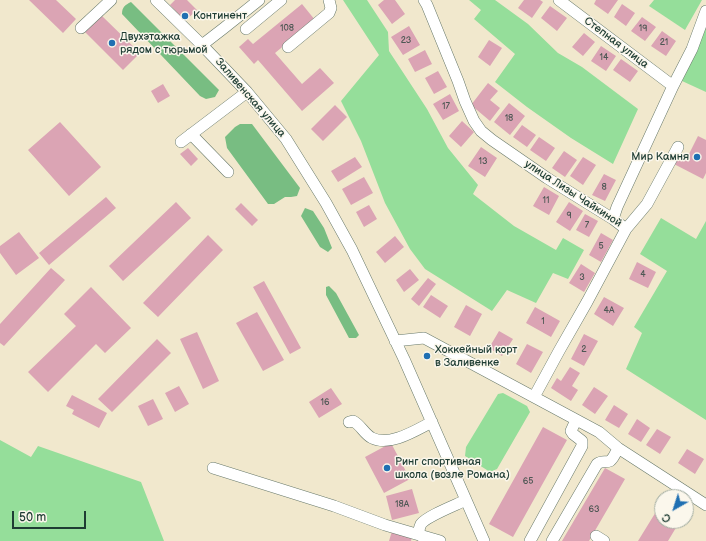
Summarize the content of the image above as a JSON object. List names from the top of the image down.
{
  "streets": {
    "street": ["Степная улица", "Заливенская улица", "улица Лизы Чайкиной"]
  },
  "places": [
    "Континент",
    "Двухэтажка рядом с тюрьмой",
    "Мир Камня",
    "Хоккейный корт в Заливенке",
    "Ринг спортивная школа (возле Романа)"
  ],
  "house_numbers": [
    "108",
    "19",
    "23",
    "21",
    "14",
    "17",
    "18",
    "13",
    "8",
    "11",
    "9",
    "7",
    "5",
    "4",
    "3",
    "4А",
    "1",
    "2",
    "16",
    "65",
    "18А",
    "63"
  ],
  "scale_bar": "50 m",
  "north": "bottom left"
}
